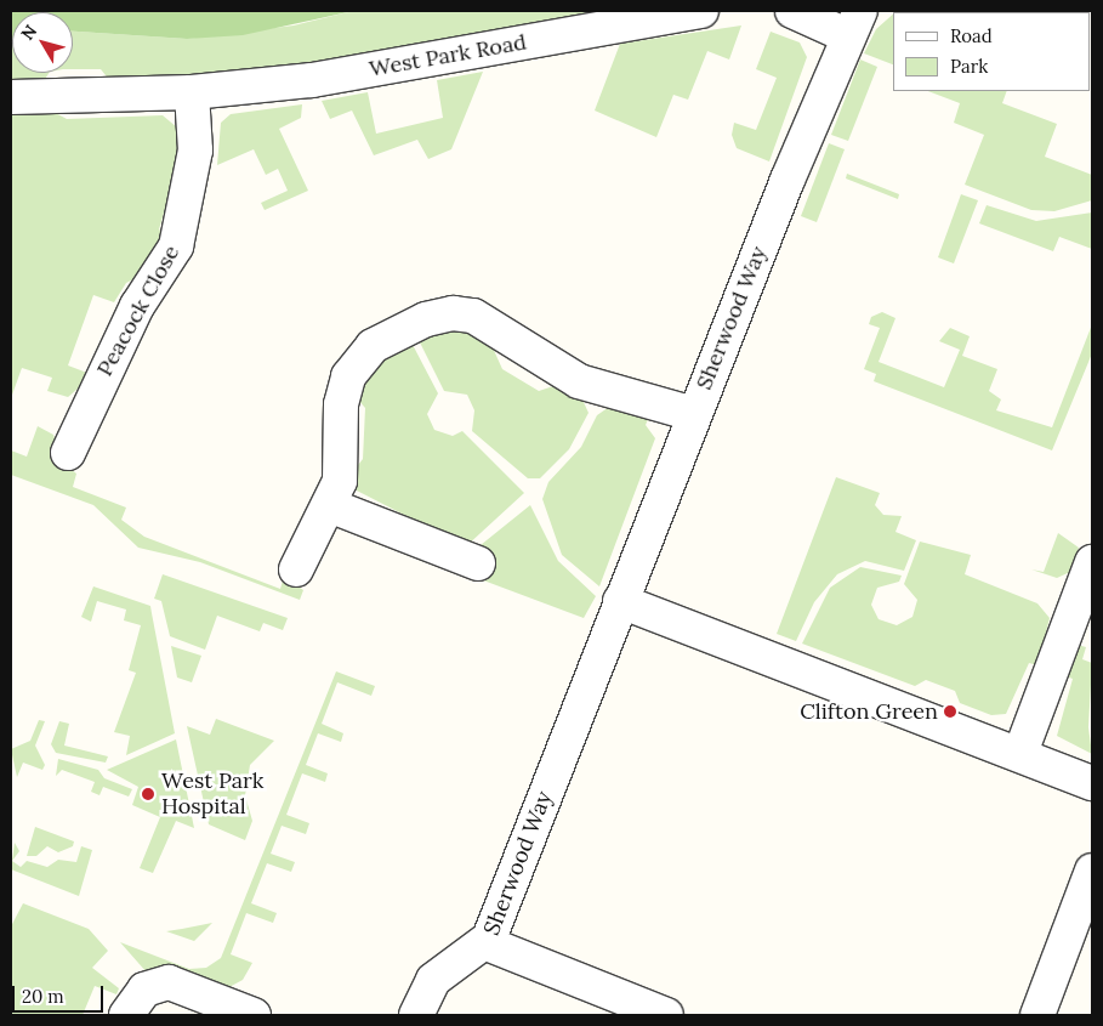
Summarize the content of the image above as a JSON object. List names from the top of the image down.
{
  "streets": {
    "street": ["West Park Road", "Peacock Close", "Sherwood Way"]
  },
  "crossings": [
    ["West Park Road", "Peacock Close"]
  ],
  "places": ["Clifton Green", "West Park Hospital"],
  "legend": ["Road", "Park"],
  "scale_bar": "20 m",
  "north": "top left"
}
